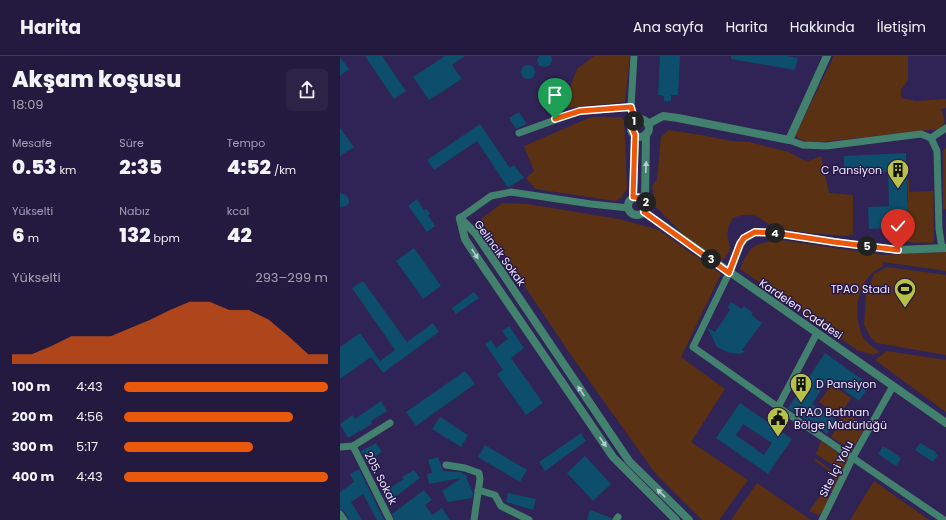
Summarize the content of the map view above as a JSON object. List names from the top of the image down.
{
  "streets": {
    "street": [
      "Gelincik Sokak",
      "Kardelen Caddesi",
      "Site İçi Yolu",
      "205. Sokak"
    ]
  },
  "crossings": [
    ["Kardelen Caddesi", "Site İçi Yolu"]
  ],
  "places": {
    "building": ["C Pansiyon", "D Pansiyon"],
    "sports": ["TPAO Stadı"],
    "public building": ["TPAO Batman Bölge Müdürlüğü"]
  },
  "page": {
    "header": "Harita",
    "nav": [
      "Ana sayfa",
      "Harita",
      "Hakkında",
      "İletişim"
    ],
    "heading": ["Akşam koşusu", "18:09"],
    "pins": [
      "1",
      "2",
      "4",
      "5",
      "3"
    ],
    "stats": [
      ["Mesafe", "0.53 km"],
      ["Süre", "2:35"],
      ["Tempo", "4:52 /km"],
      ["Yükselti", "6 m"],
      ["Nabız", "132 bpm"],
      ["kcal", "42"]
    ],
    "chart": ["Yükselti", "293–299 m"],
    "list": [
      {
        "name": "100 m",
        "note": "4:43"
      },
      {
        "name": "200 m",
        "note": "4:56"
      },
      {
        "name": "300 m",
        "note": "5:17"
      },
      {
        "name": "400 m",
        "note": "4:43"
      }
    ]
  }
}
